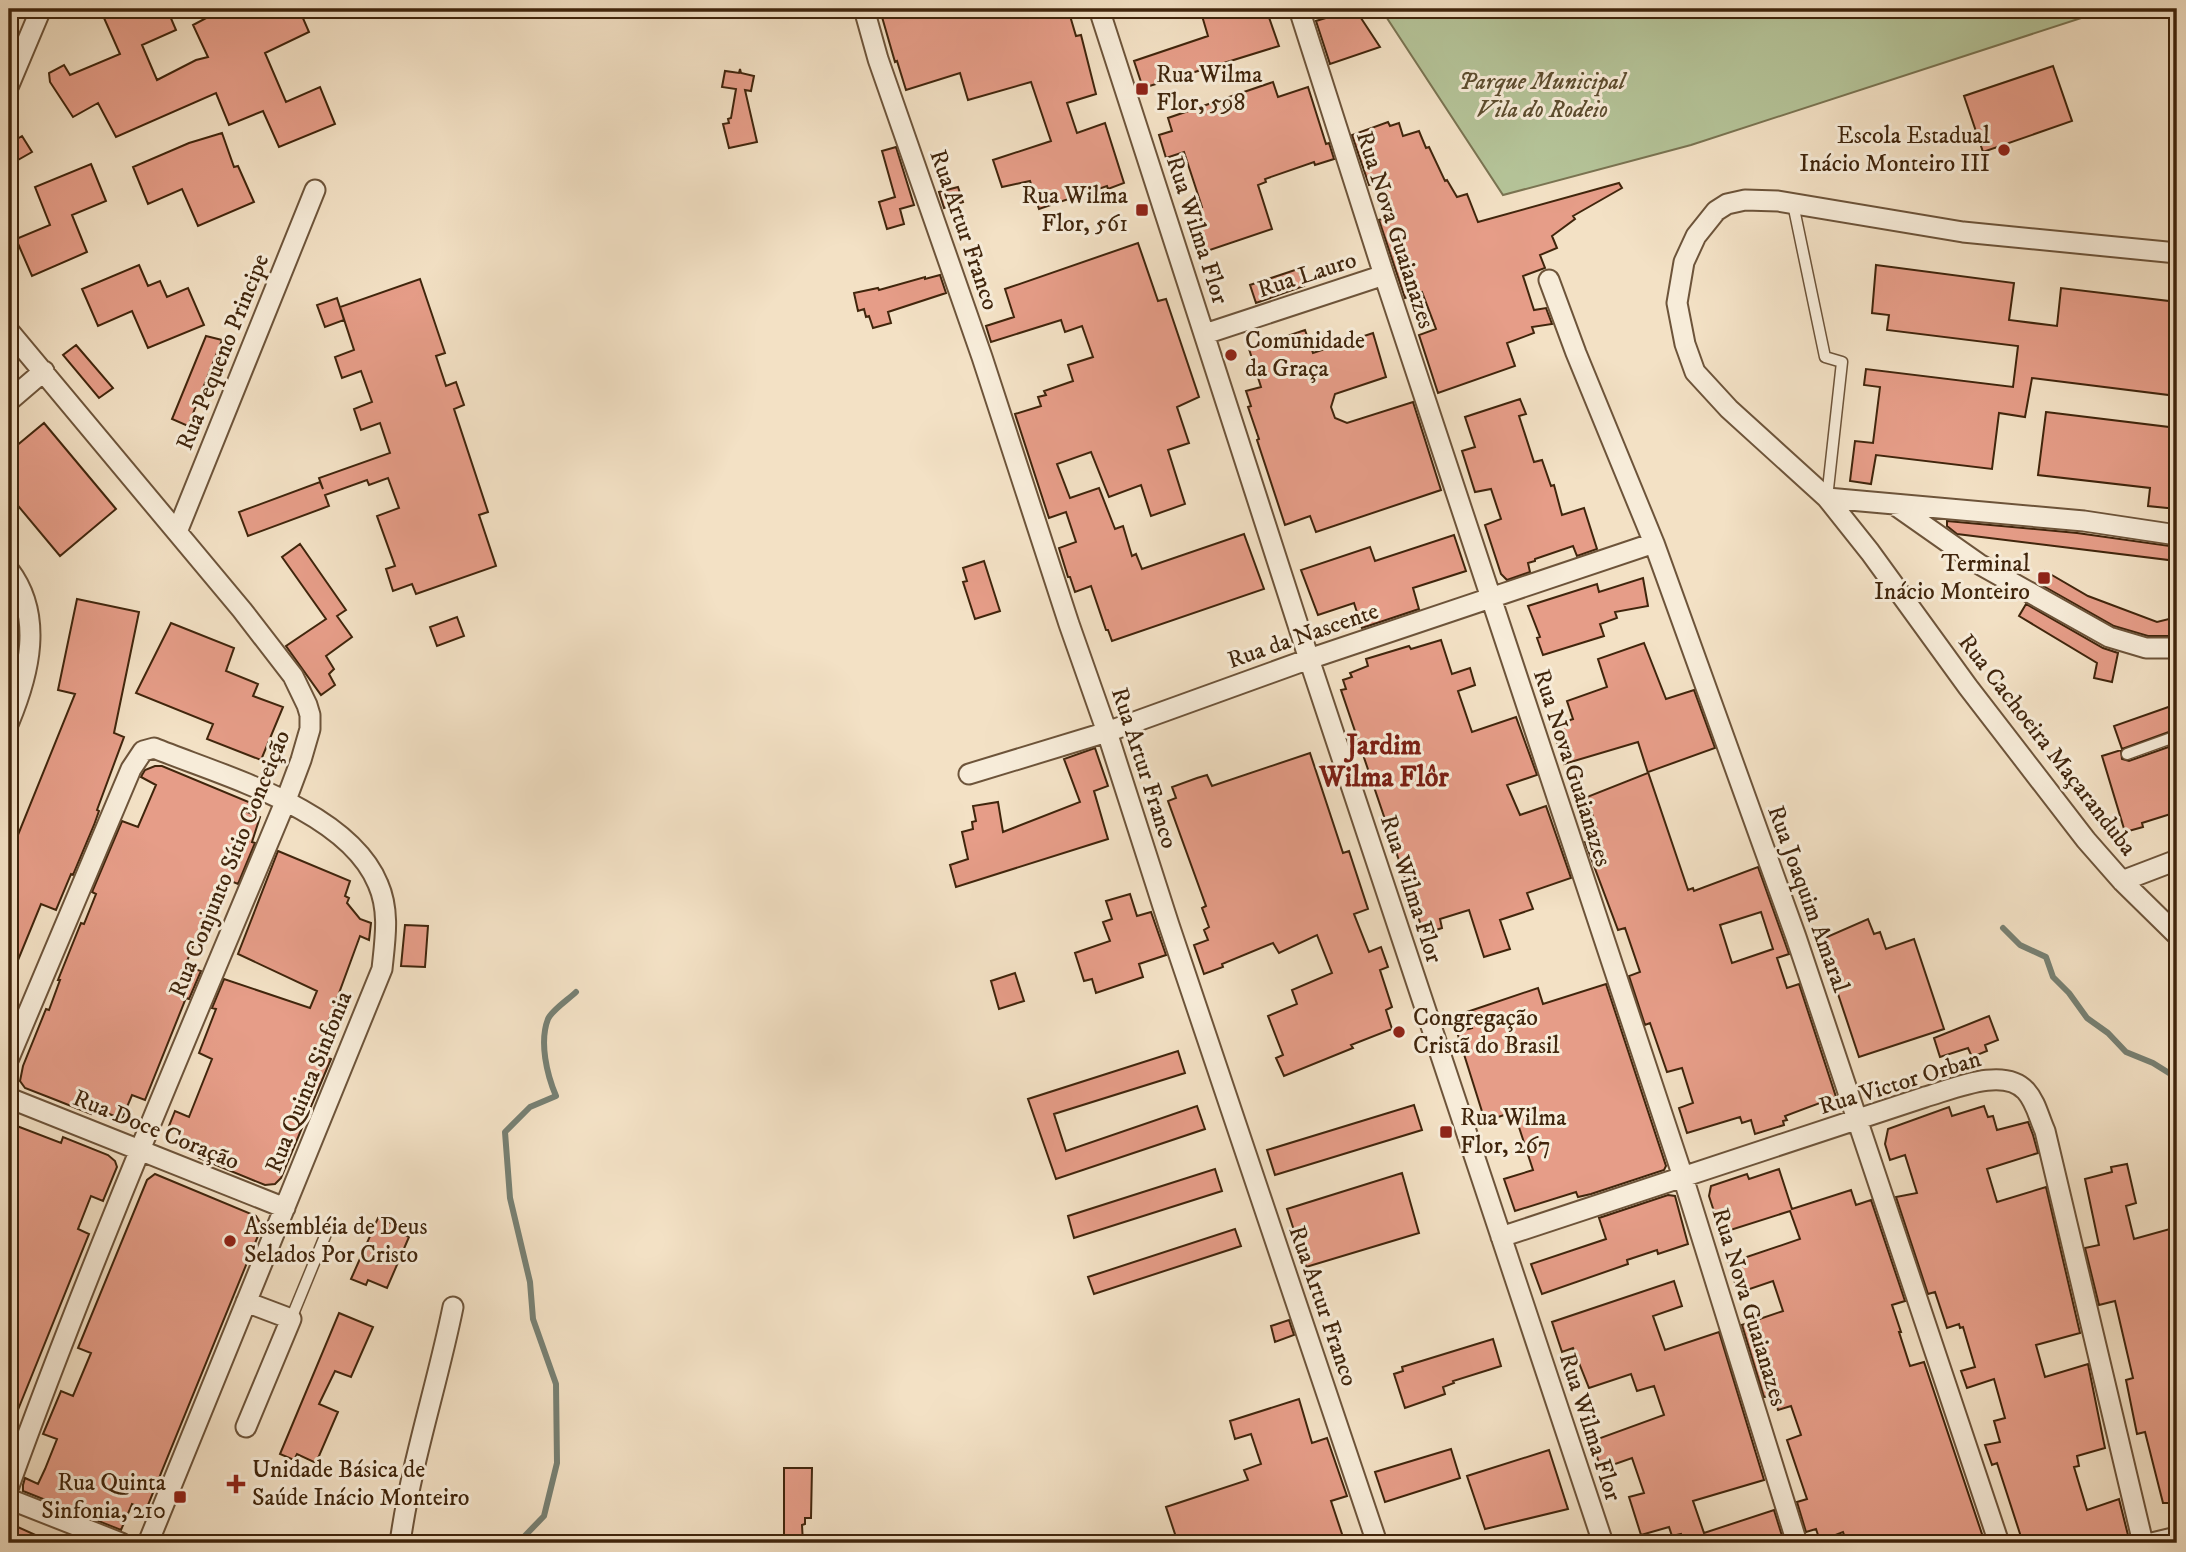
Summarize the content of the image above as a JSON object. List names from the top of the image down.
{
  "streets": {
    "street": [
      "Rua Artur Franco",
      "Rua Wilma Flor",
      "Rua Nova Guaianazes",
      "Rua Lauro",
      "Rua Pequeno Principe",
      "Rua da Nascente",
      "Rua Cachoeira Maçaranduba",
      "Rua Conjunto Sítio Conceição",
      "Rua Joaquim Amaral",
      "Rua Quinta Sinfonia",
      "Rua Victor Orban",
      "Rua Doce Coração"
    ]
  },
  "crossings": [
    ["Rua Artur Franco", "Rua da Nascente"],
    ["Rua Wilma Flor", "Rua Lauro"],
    ["Rua Wilma Flor", "Rua da Nascente"],
    ["Rua Wilma Flor", "Rua Victor Orban"],
    ["Rua Nova Guaianazes", "Rua Lauro"],
    ["Rua Nova Guaianazes", "Rua da Nascente"],
    ["Rua Nova Guaianazes", "Rua Victor Orban"],
    ["Rua Pequeno Principe", "Rua Conjunto Sítio Conceição"],
    ["Rua da Nascente", "Rua Joaquim Amaral"],
    ["Rua Conjunto Sítio Conceição", "Rua Quinta Sinfonia"],
    ["Rua Conjunto Sítio Conceição", "Rua Doce Coração"],
    ["Rua Joaquim Amaral", "Rua Victor Orban"],
    ["Rua Quinta Sinfonia", "Rua Doce Coração"]
  ],
  "districts": ["Jardim Wilma Flôr"],
  "parks": ["Parque Municipal Vila do Rodeio"],
  "places": {
    "transit": [
      "Rua Wilma Flor, 598",
      "Rua Wilma Flor, 561",
      "Terminal Inácio Monteiro",
      "Rua Wilma Flor, 267",
      "Rua Quinta Sinfonia, 210"
    ],
    "other": [
      "Escola Estadual Inácio Monteiro III",
      "Comunidade da Graça",
      "Congregação Cristã do Brasil",
      "Assembléia de Deus Selados Por Cristo"
    ],
    "health": ["Unidade Básica de Saúde Inácio Monteiro"]
  }
}
